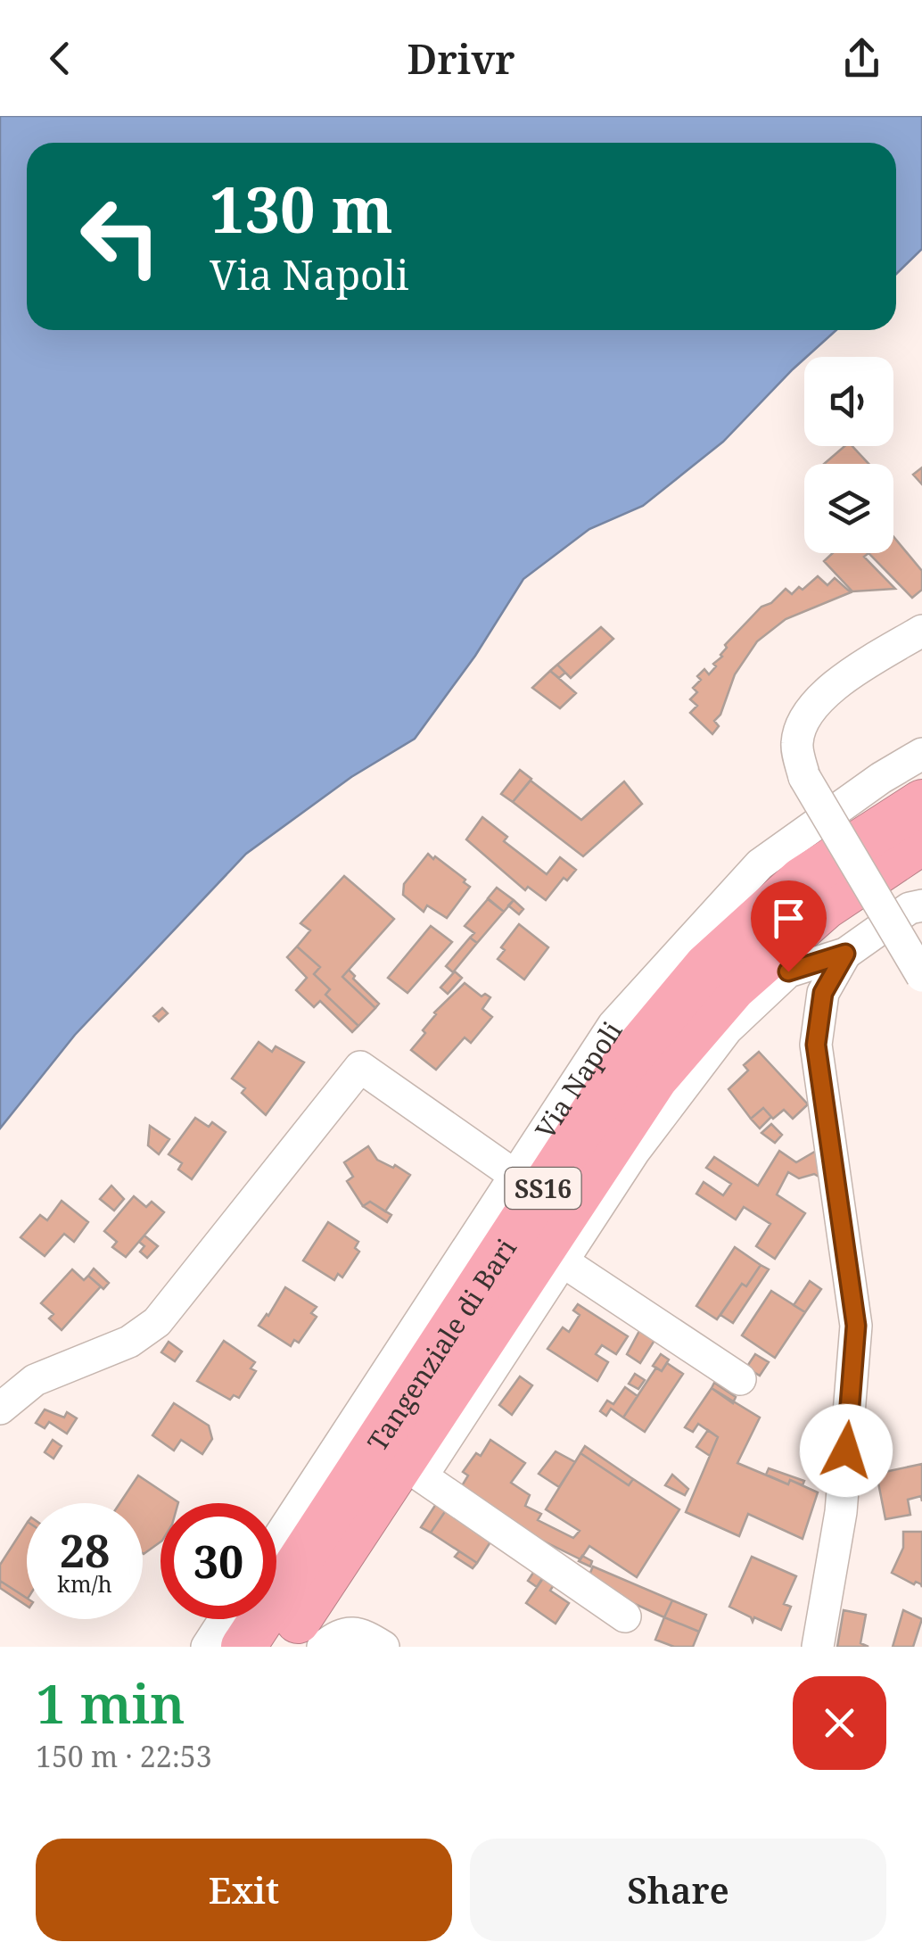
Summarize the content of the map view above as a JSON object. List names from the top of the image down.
{
  "streets": {
    "highway": ["SS16", "Tangenziale di Bari"],
    "street": ["Via Napoli"]
  },
  "page": {
    "header": "Drivr",
    "turn": ["130 m", "Via Napoli"],
    "speed": "28 km/h",
    "limit": "30",
    "heading": ["1 min", "150 m · 22:53"],
    "buttons": ["Exit", "Share"]
  }
}
